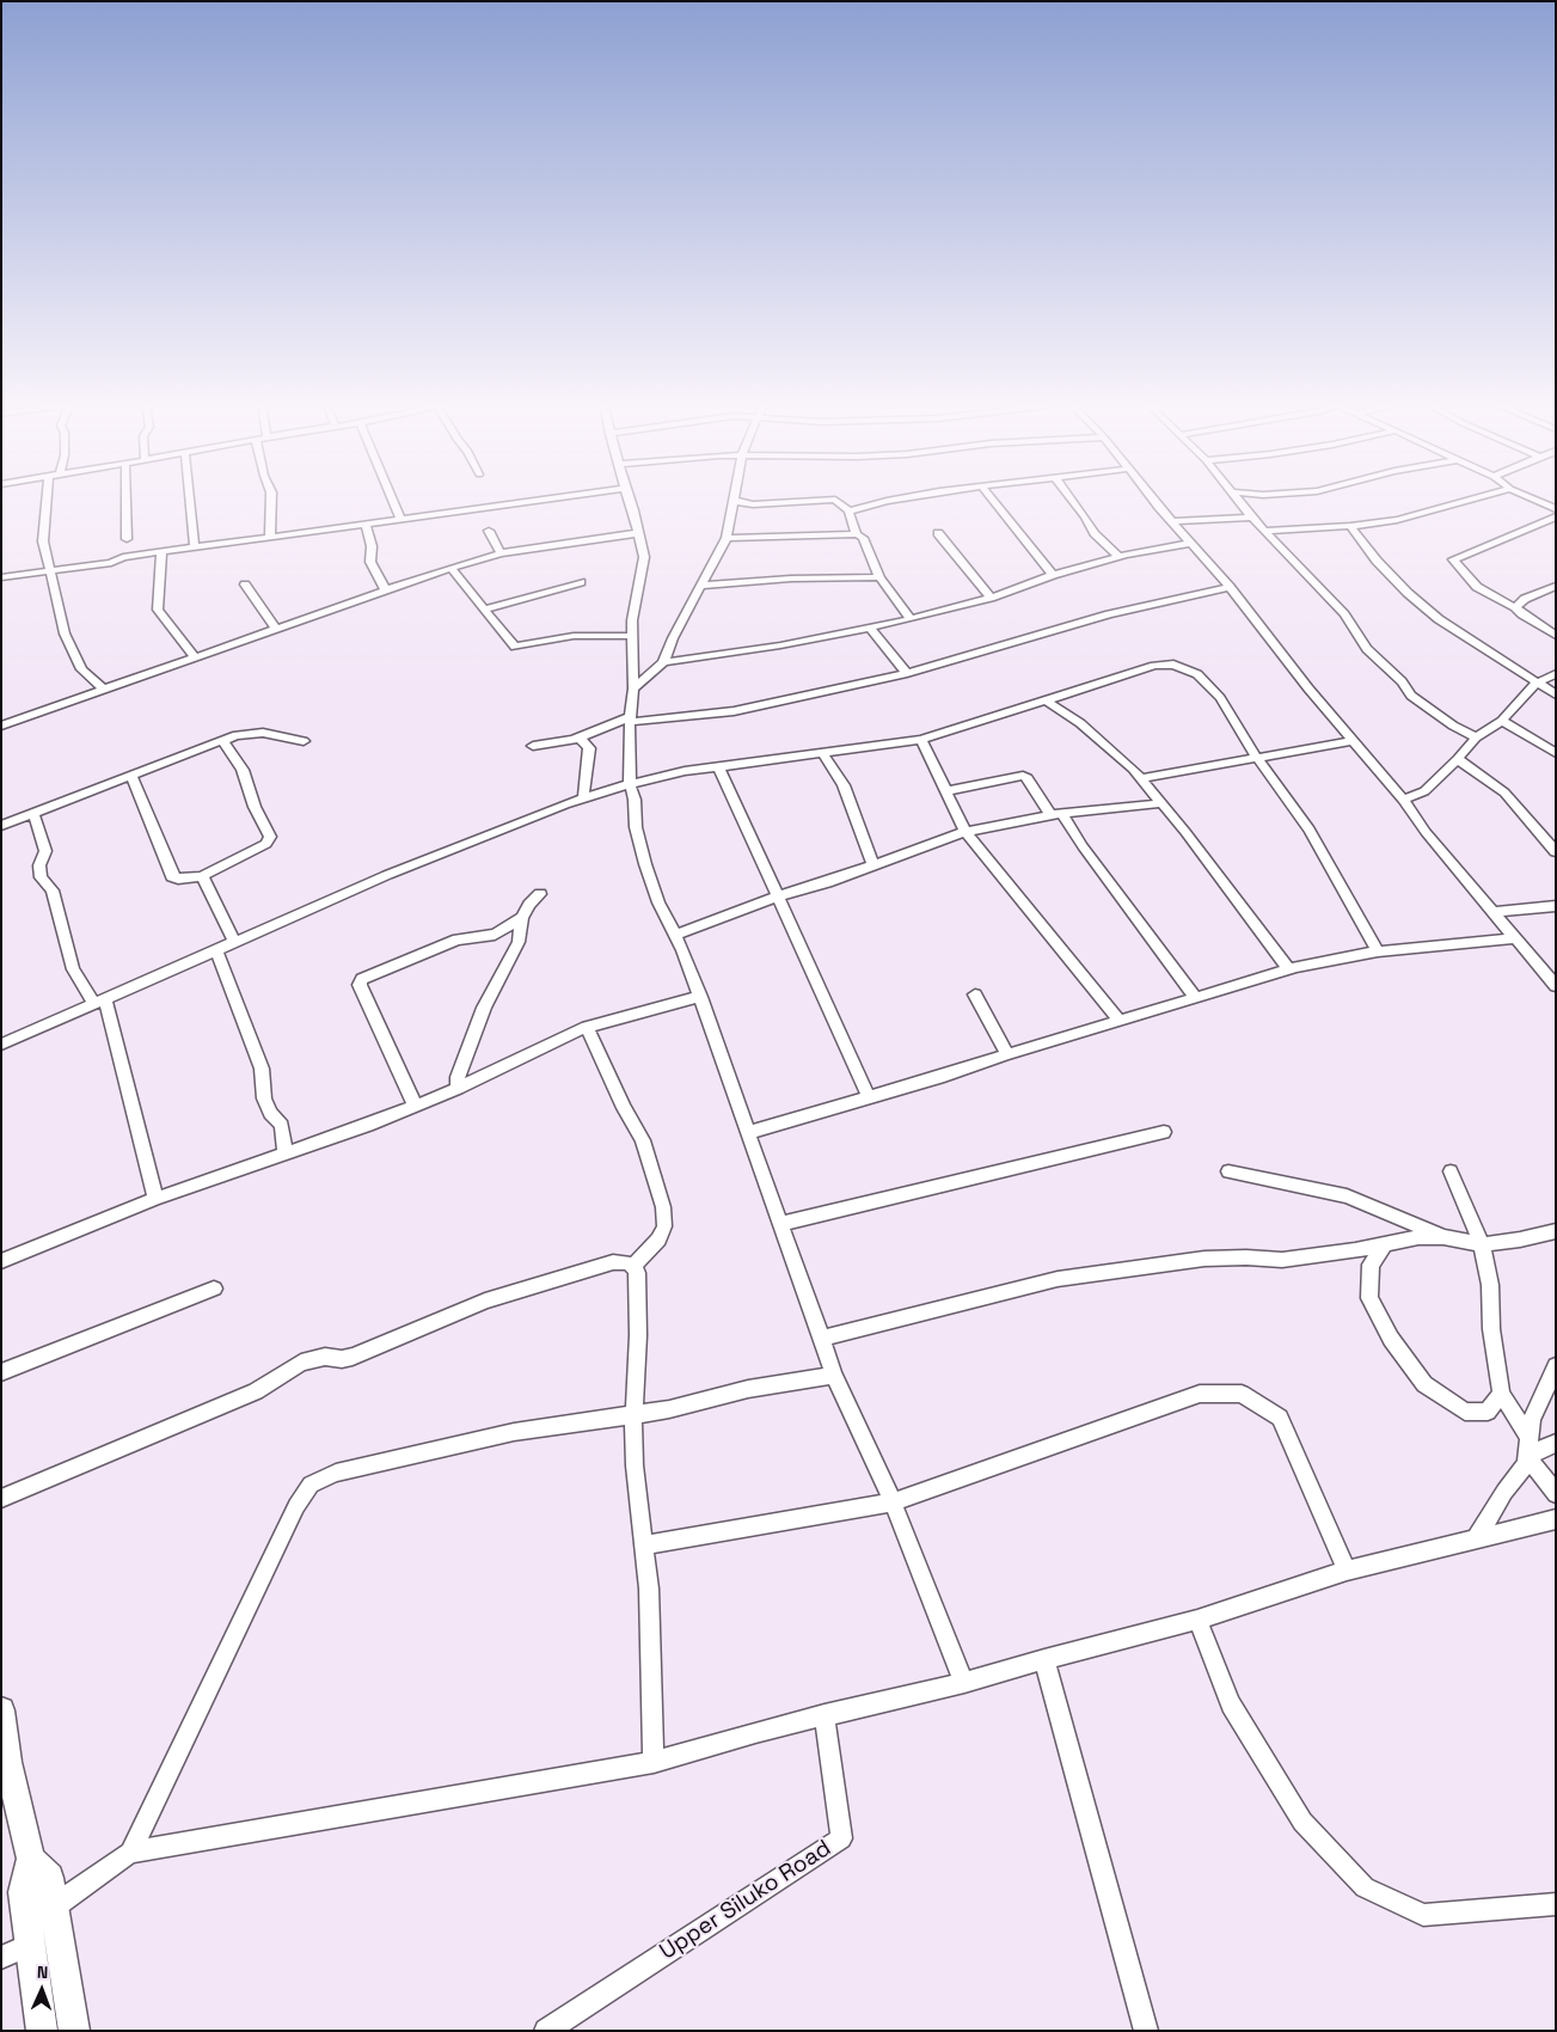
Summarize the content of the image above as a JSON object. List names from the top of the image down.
{
  "streets": {
    "street": ["Upper Siluko Road"]
  },
  "north": "top"
}
